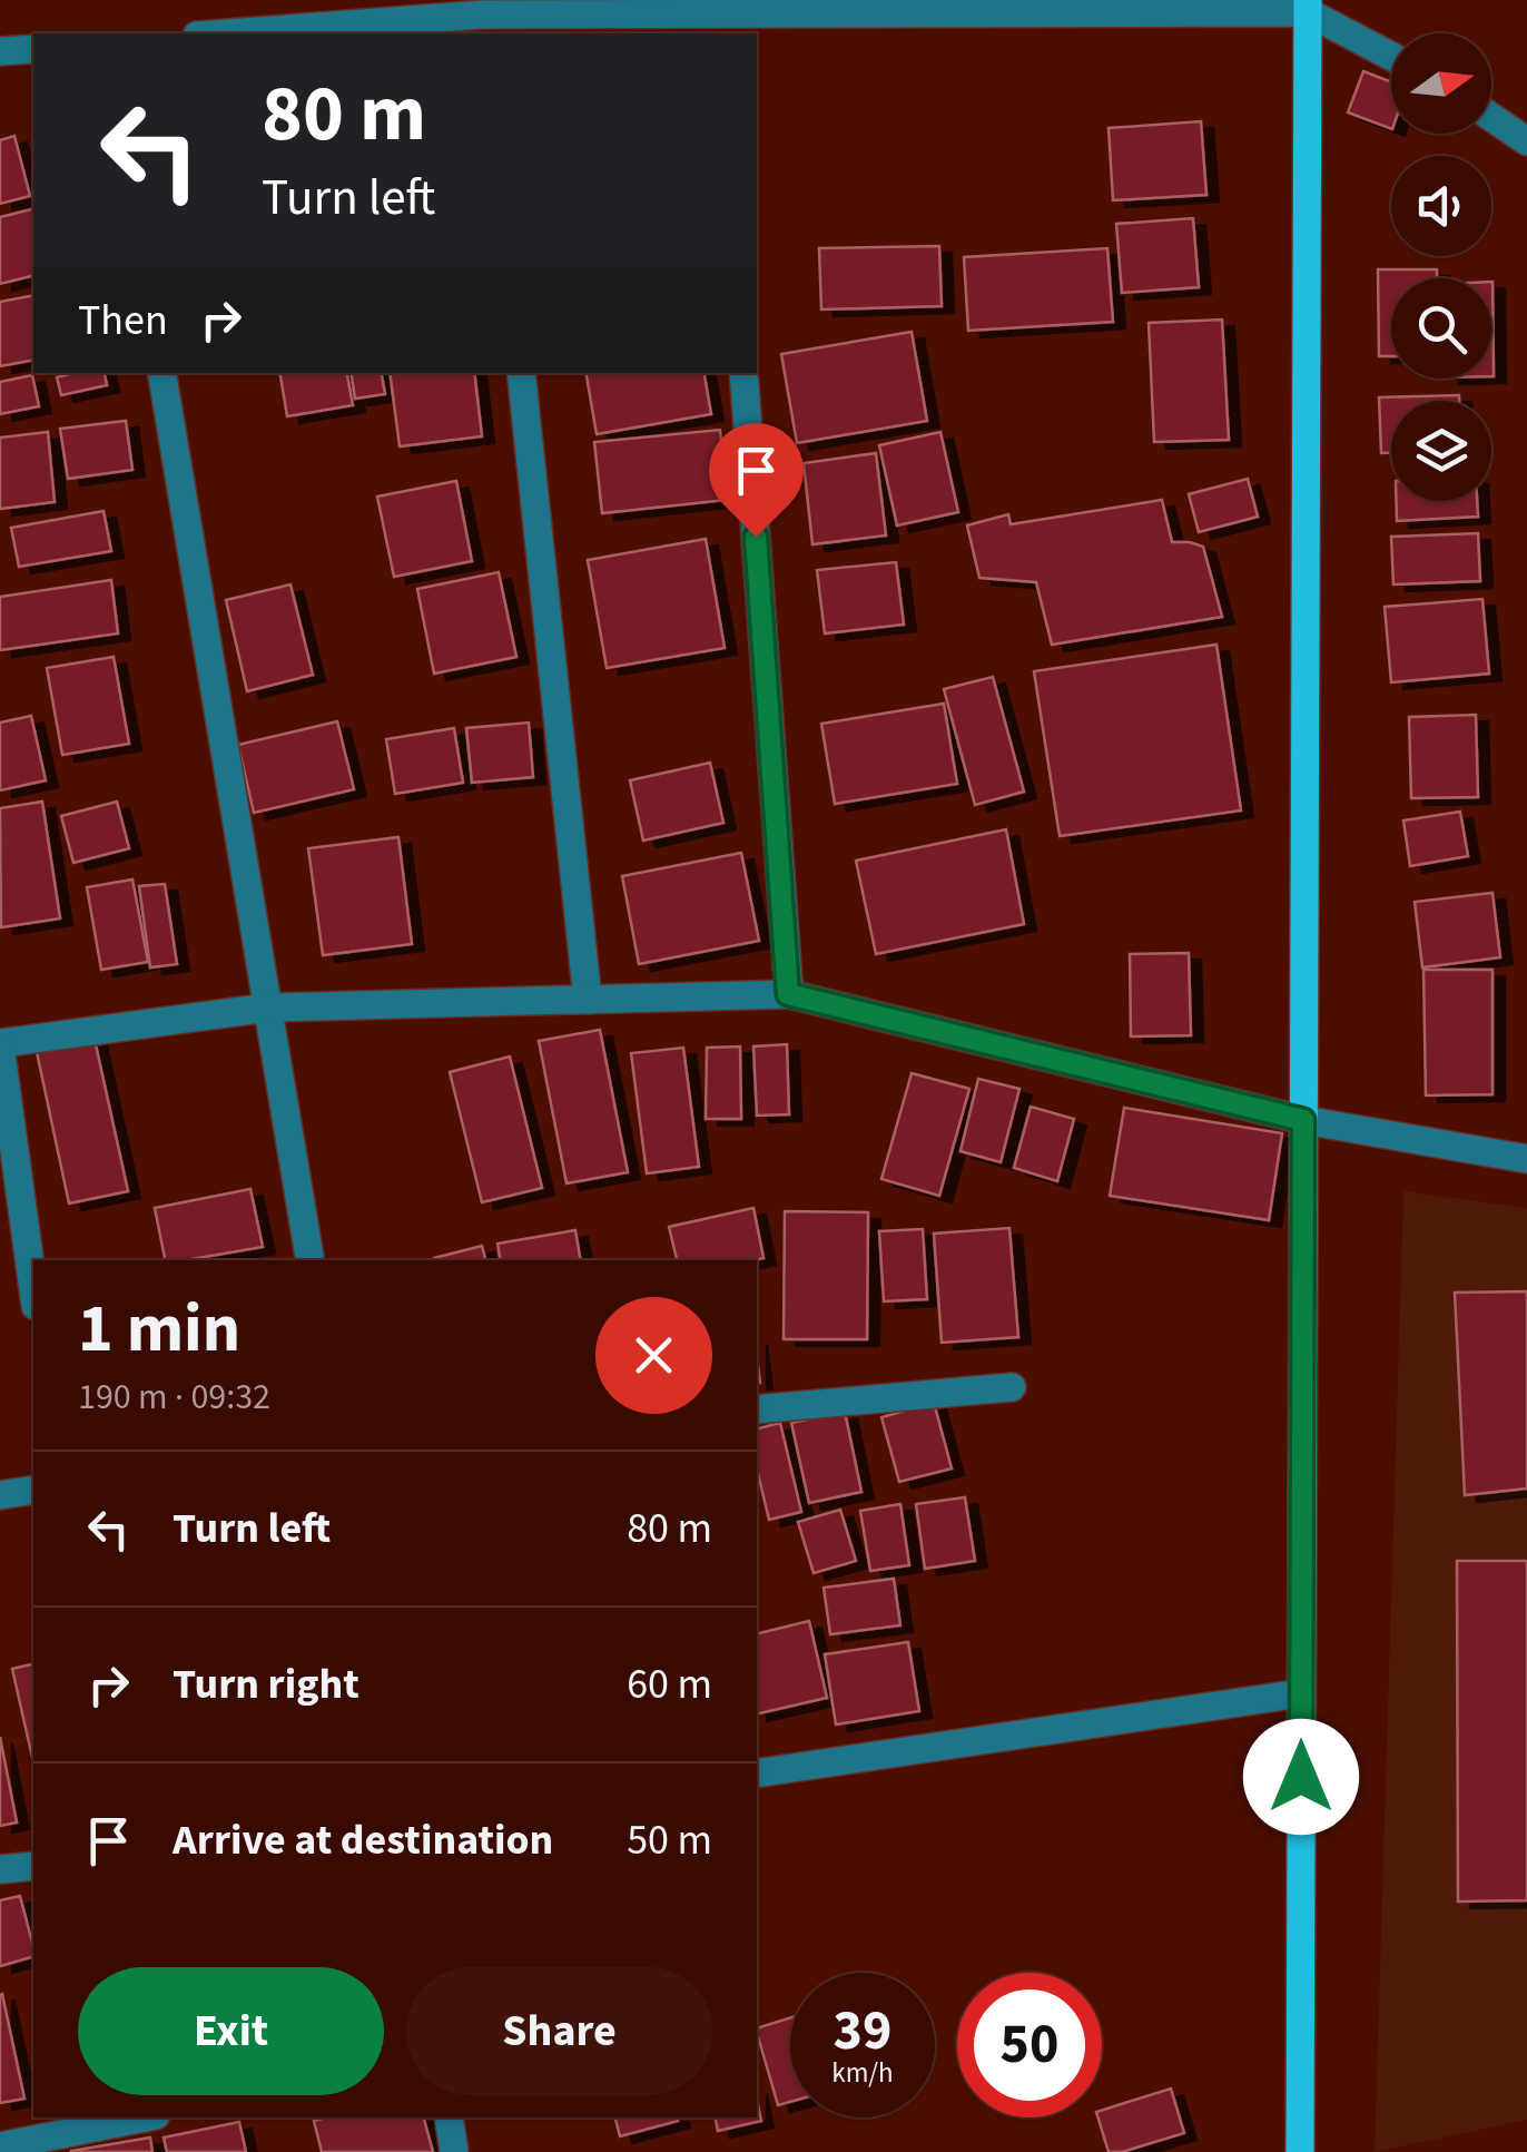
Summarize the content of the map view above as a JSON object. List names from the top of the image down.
{
  "north": "right",
  "page": {
    "turn": ["80 m", "Turn left"],
    "then": "Then",
    "heading": ["1 min", "190 m · 09:32"],
    "list": [
      {
        "name": "Turn left",
        "value": "80 m"
      },
      {
        "name": "Turn right",
        "value": "60 m"
      },
      {
        "name": "Arrive at destination",
        "value": "50 m"
      }
    ],
    "buttons": ["Exit", "Share"],
    "speed": "39 km/h",
    "limit": "50"
  }
}
